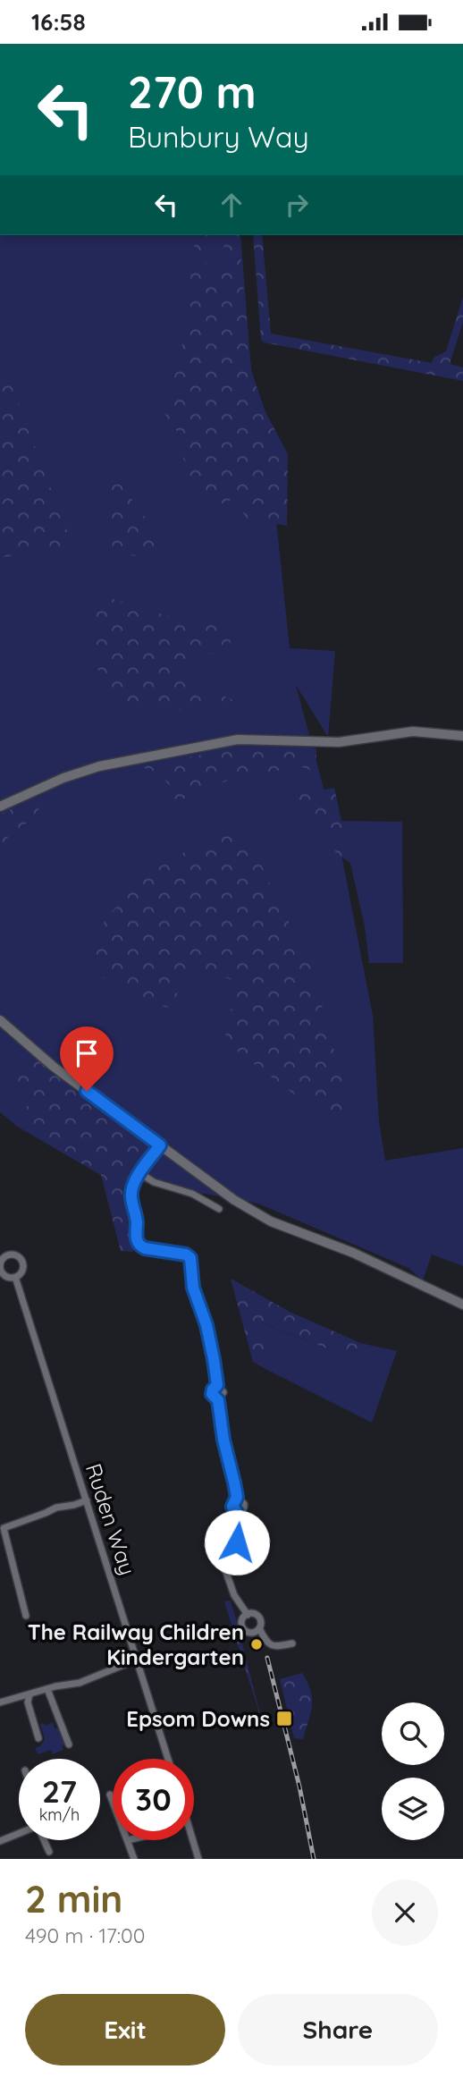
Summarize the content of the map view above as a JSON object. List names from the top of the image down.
{
  "streets": {
    "street": ["Ruden Way"]
  },
  "places": {
    "other": ["The Railway Children Kindergarten"],
    "transit": ["Epsom Downs"]
  },
  "page": {
    "status": "16:58",
    "turn": ["270 m", "Bunbury Way"],
    "speed": "27 km/h",
    "limit": "30",
    "heading": ["2 min", "490 m · 17:00"],
    "buttons": ["Exit", "Share"]
  }
}
